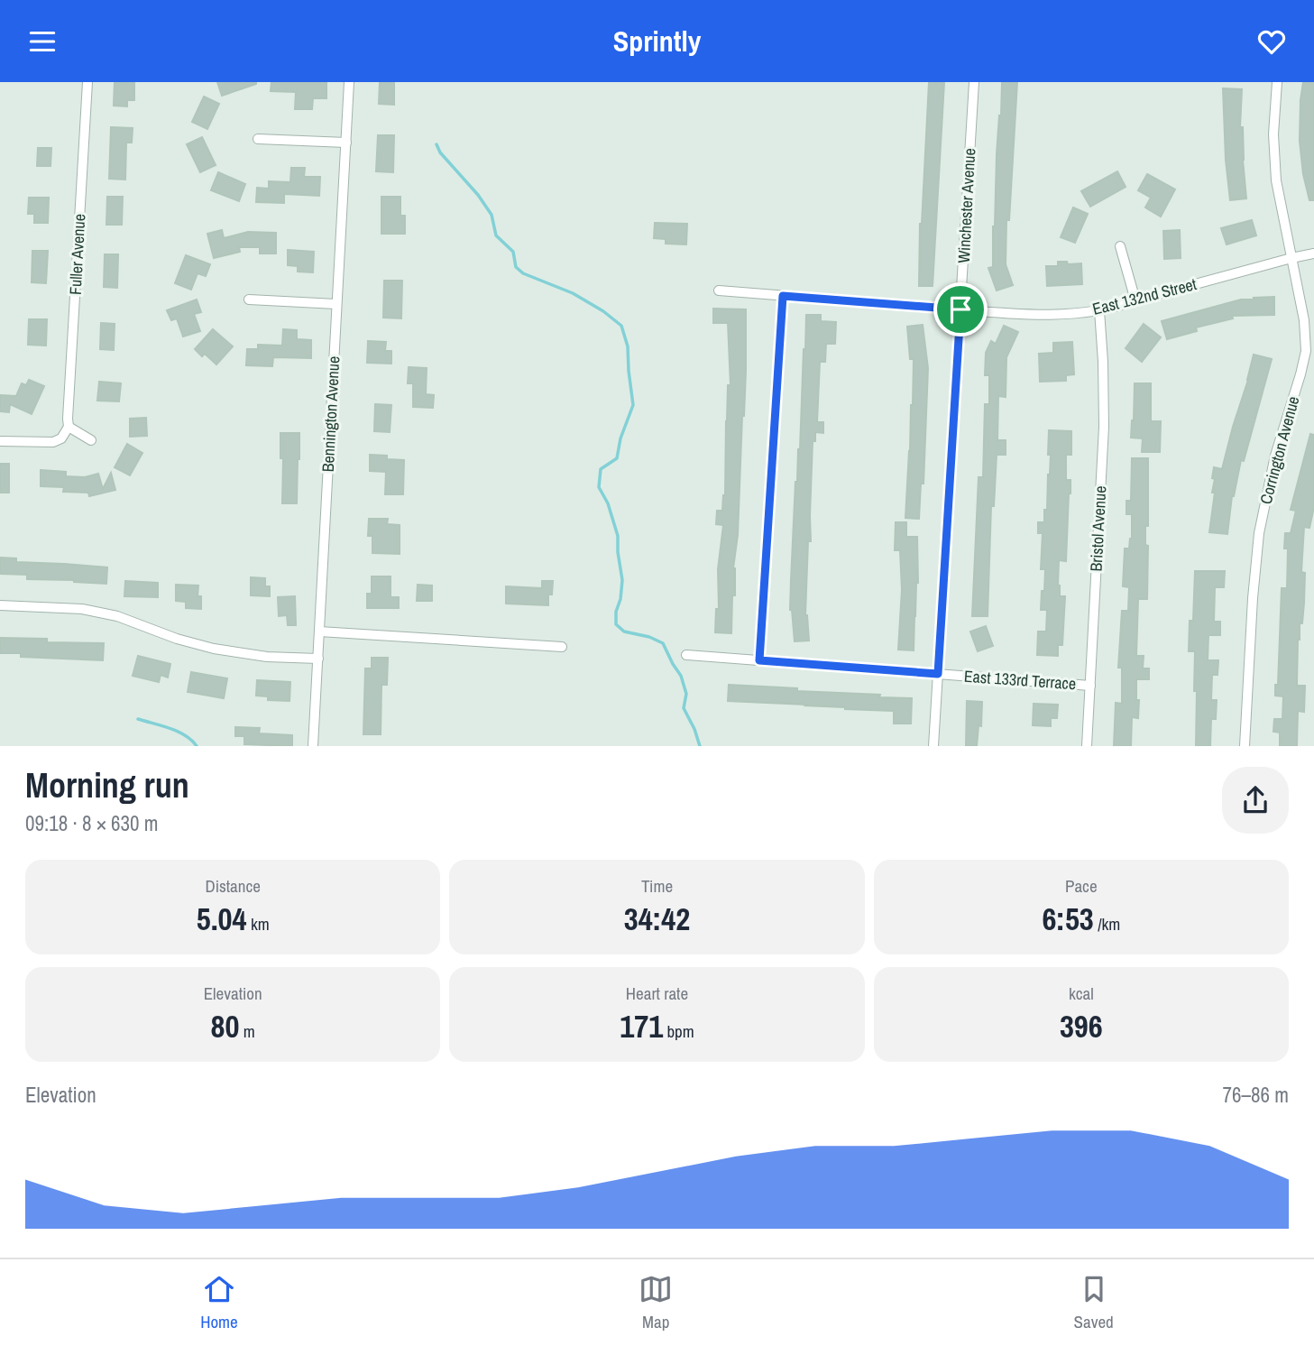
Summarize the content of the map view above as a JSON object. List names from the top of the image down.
{
  "streets": {
    "street": [
      "Winchester Avenue",
      "Fuller Avenue",
      "East 132nd Street",
      "Bennington Avenue",
      "Corrington Avenue",
      "Bristol Avenue",
      "East 133rd Terrace"
    ]
  },
  "crossings": [
    ["Winchester Avenue", "East 132nd Street"],
    ["Winchester Avenue", "East 133rd Terrace"],
    ["East 132nd Street", "Corrington Avenue"],
    ["East 132nd Street", "Bristol Avenue"],
    ["Bristol Avenue", "East 133rd Terrace"]
  ],
  "page": {
    "header": "Sprintly",
    "heading": ["Morning run", "09:18 · 8 × 630 m"],
    "stats": [
      ["Distance", "5.04 km"],
      ["Time", "34:42"],
      ["Pace", "6:53 /km"],
      ["Elevation", "80 m"],
      ["Heart rate", "171 bpm"],
      ["kcal", "396"]
    ],
    "chart": ["Elevation", "76–86 m"],
    "tabs": ["Home", "Map", "Saved"]
  }
}
